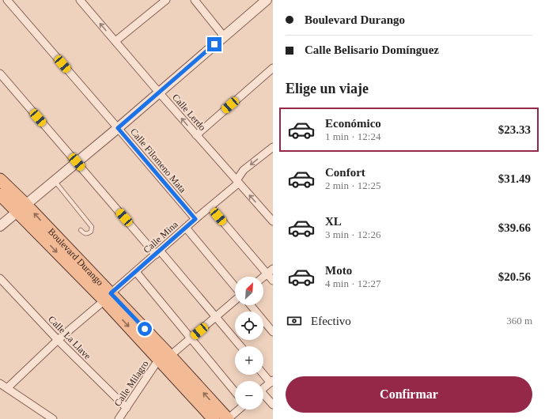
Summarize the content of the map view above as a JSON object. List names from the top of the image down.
{
  "streets": {
    "main road": ["Boulevard Durango"],
    "street": [
      "Calle Lerdo",
      "Calle Filomeno Mata",
      "Calle Mina",
      "Calle La Llave",
      "Calle Milagro"
    ]
  },
  "crossings": [
    ["Calle Lerdo", "Calle Mina"],
    ["Calle Filomeno Mata", "Calle Mina"],
    ["Calle Mina", "Boulevard Durango"],
    ["Calle Mina", "Calle La Llave"],
    ["Boulevard Durango", "Calle Milagro"],
    ["Calle La Llave", "Calle Milagro"]
  ],
  "north": "top right",
  "page": {
    "banner": ["Boulevard Durango", "Calle Belisario Domínguez"],
    "heading": "Elige un viaje",
    "list": [
      {
        "name": "Económico",
        "note": "1 min · 12:24",
        "value": "$23.33"
      },
      {
        "name": "Confort",
        "note": "2 min · 12:25",
        "value": "$31.49"
      },
      {
        "name": "XL",
        "note": "3 min · 12:26",
        "value": "$39.66"
      },
      {
        "name": "Moto",
        "note": "4 min · 12:27",
        "value": "$20.56"
      }
    ],
    "map_buttons": ["+", "−"],
    "pay": ["Efectivo", "360 m"],
    "buttons": "Confirmar"
  }
}
